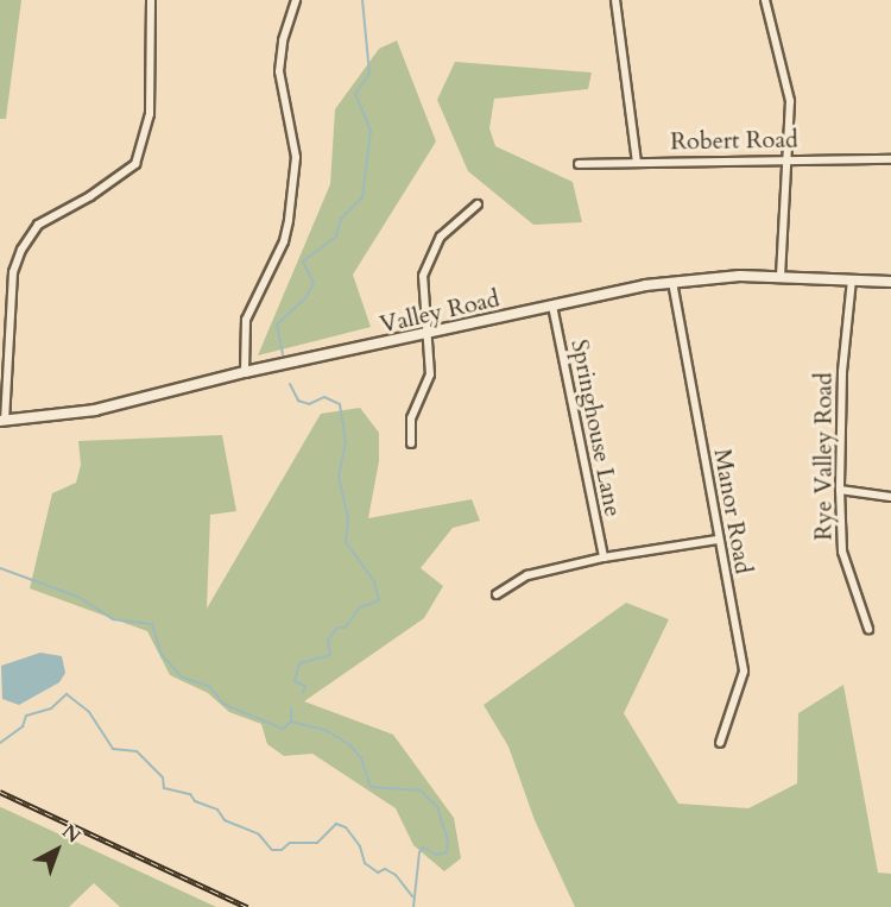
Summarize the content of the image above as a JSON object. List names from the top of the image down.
{
  "streets": {
    "main road": ["Valley Road"],
    "street": [
      "Robert Road",
      "Springhouse Lane",
      "Rye Valley Road",
      "Manor Road"
    ]
  },
  "crossings": [
    ["Valley Road", "Springhouse Lane"],
    ["Valley Road", "Rye Valley Road"],
    ["Valley Road", "Manor Road"]
  ],
  "north": "top right"
}
